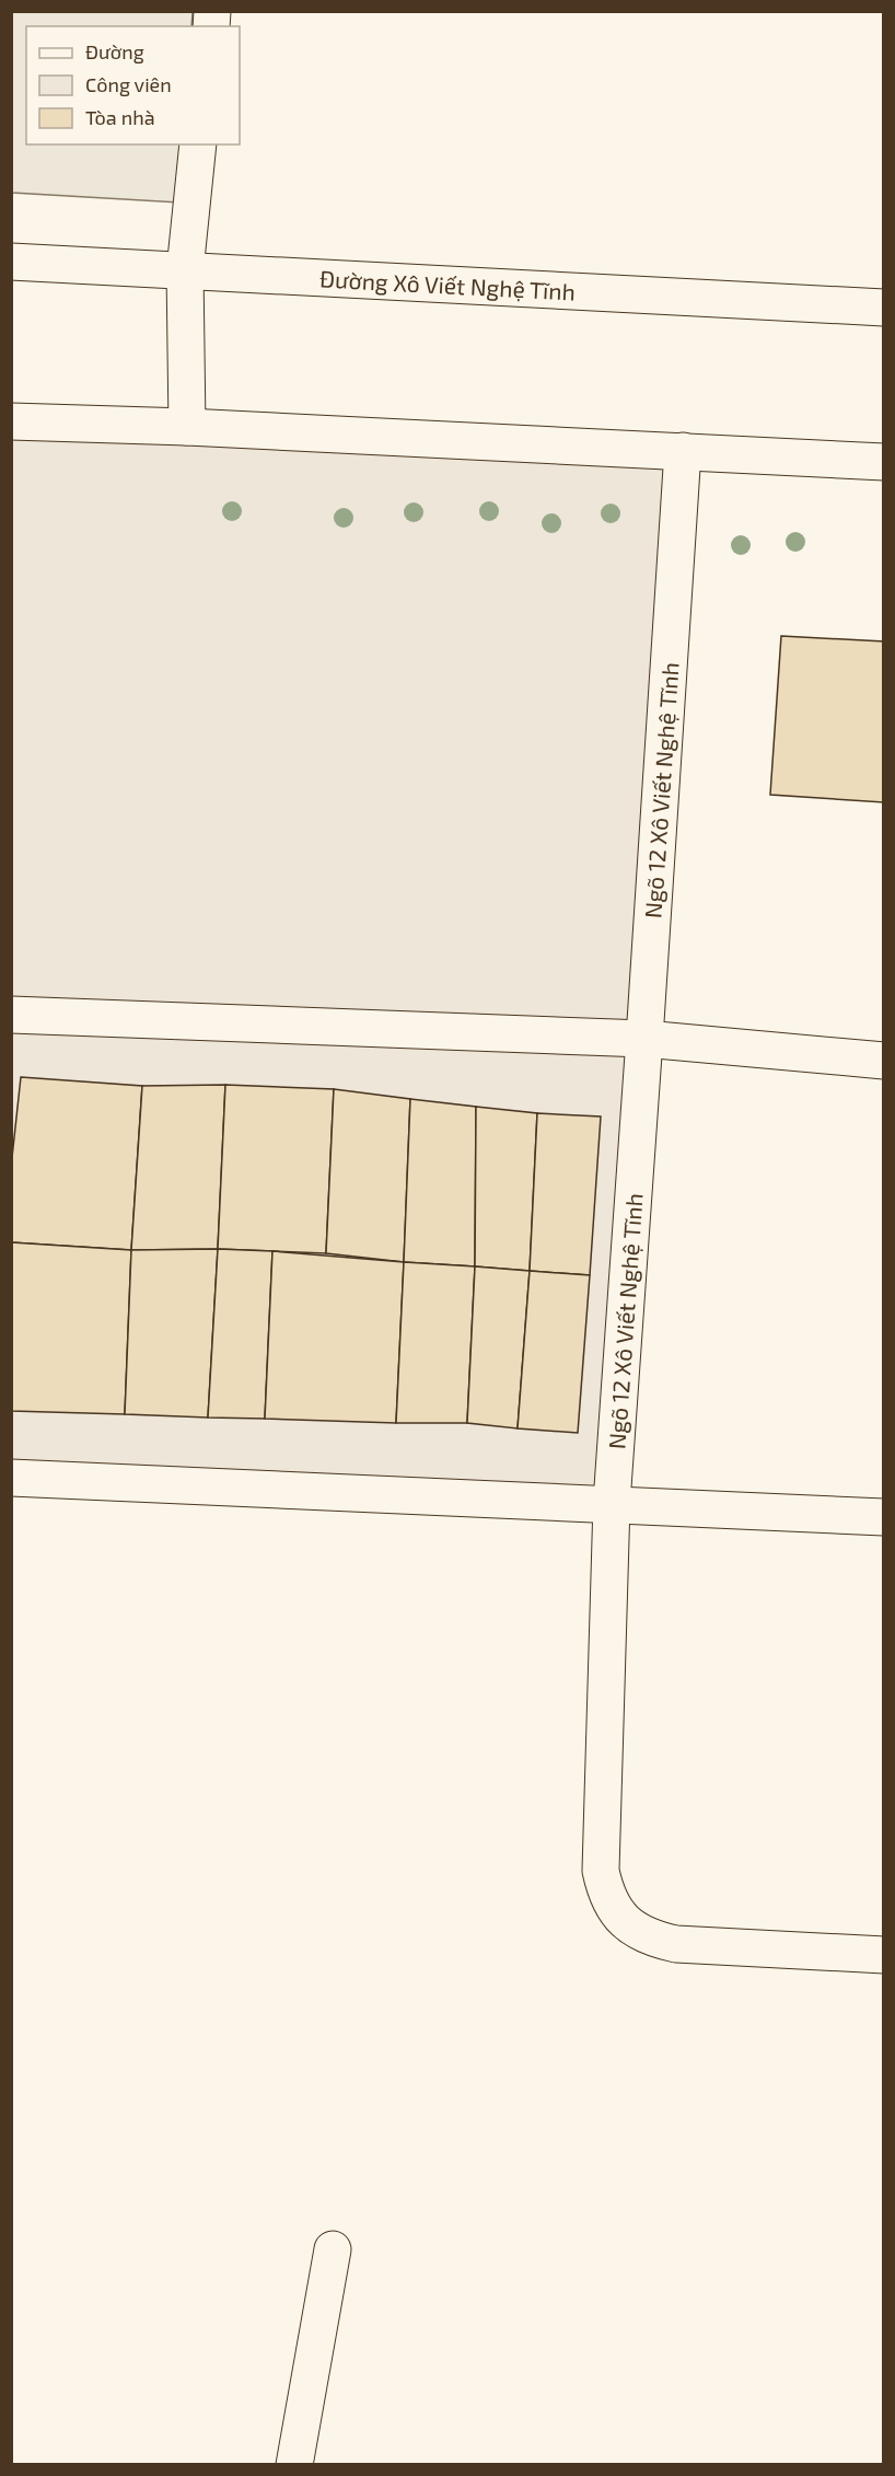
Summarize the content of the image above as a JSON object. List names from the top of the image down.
{
  "streets": {
    "street": ["Đường Xô Viết Nghệ Tĩnh", "Ngõ 12 Xô Viết Nghệ Tĩnh"]
  },
  "legend": ["Đường", "Công viên", "Tòa nhà"]
}
